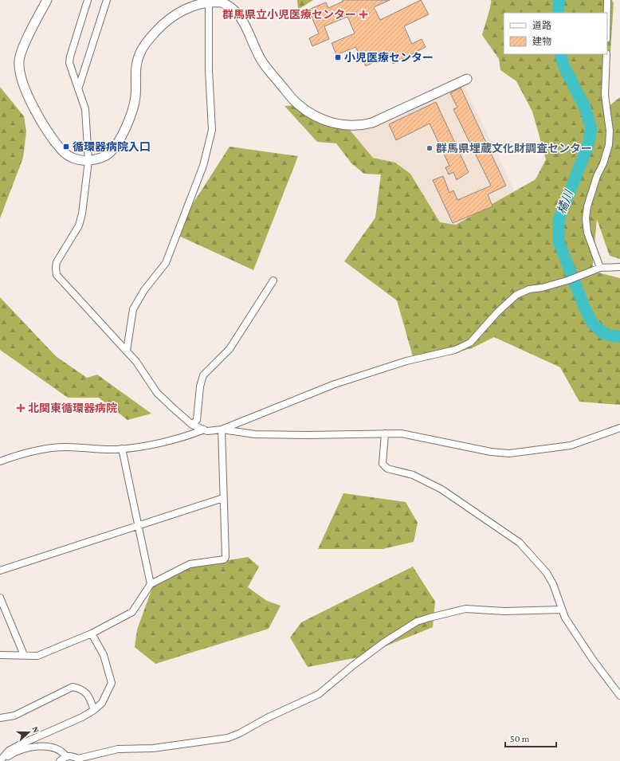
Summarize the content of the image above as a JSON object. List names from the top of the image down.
{
  "water": ["橘川"],
  "places": {
    "health": ["群馬県立小児医療センター", "北関東循環器病院"],
    "transit": ["小児医療センター", "循環器病院入口"],
    "other": ["群馬県埋蔵文化財調査センター"]
  },
  "legend": ["道路", "建物"],
  "scale_bar": "50 m",
  "north": "right"
}
